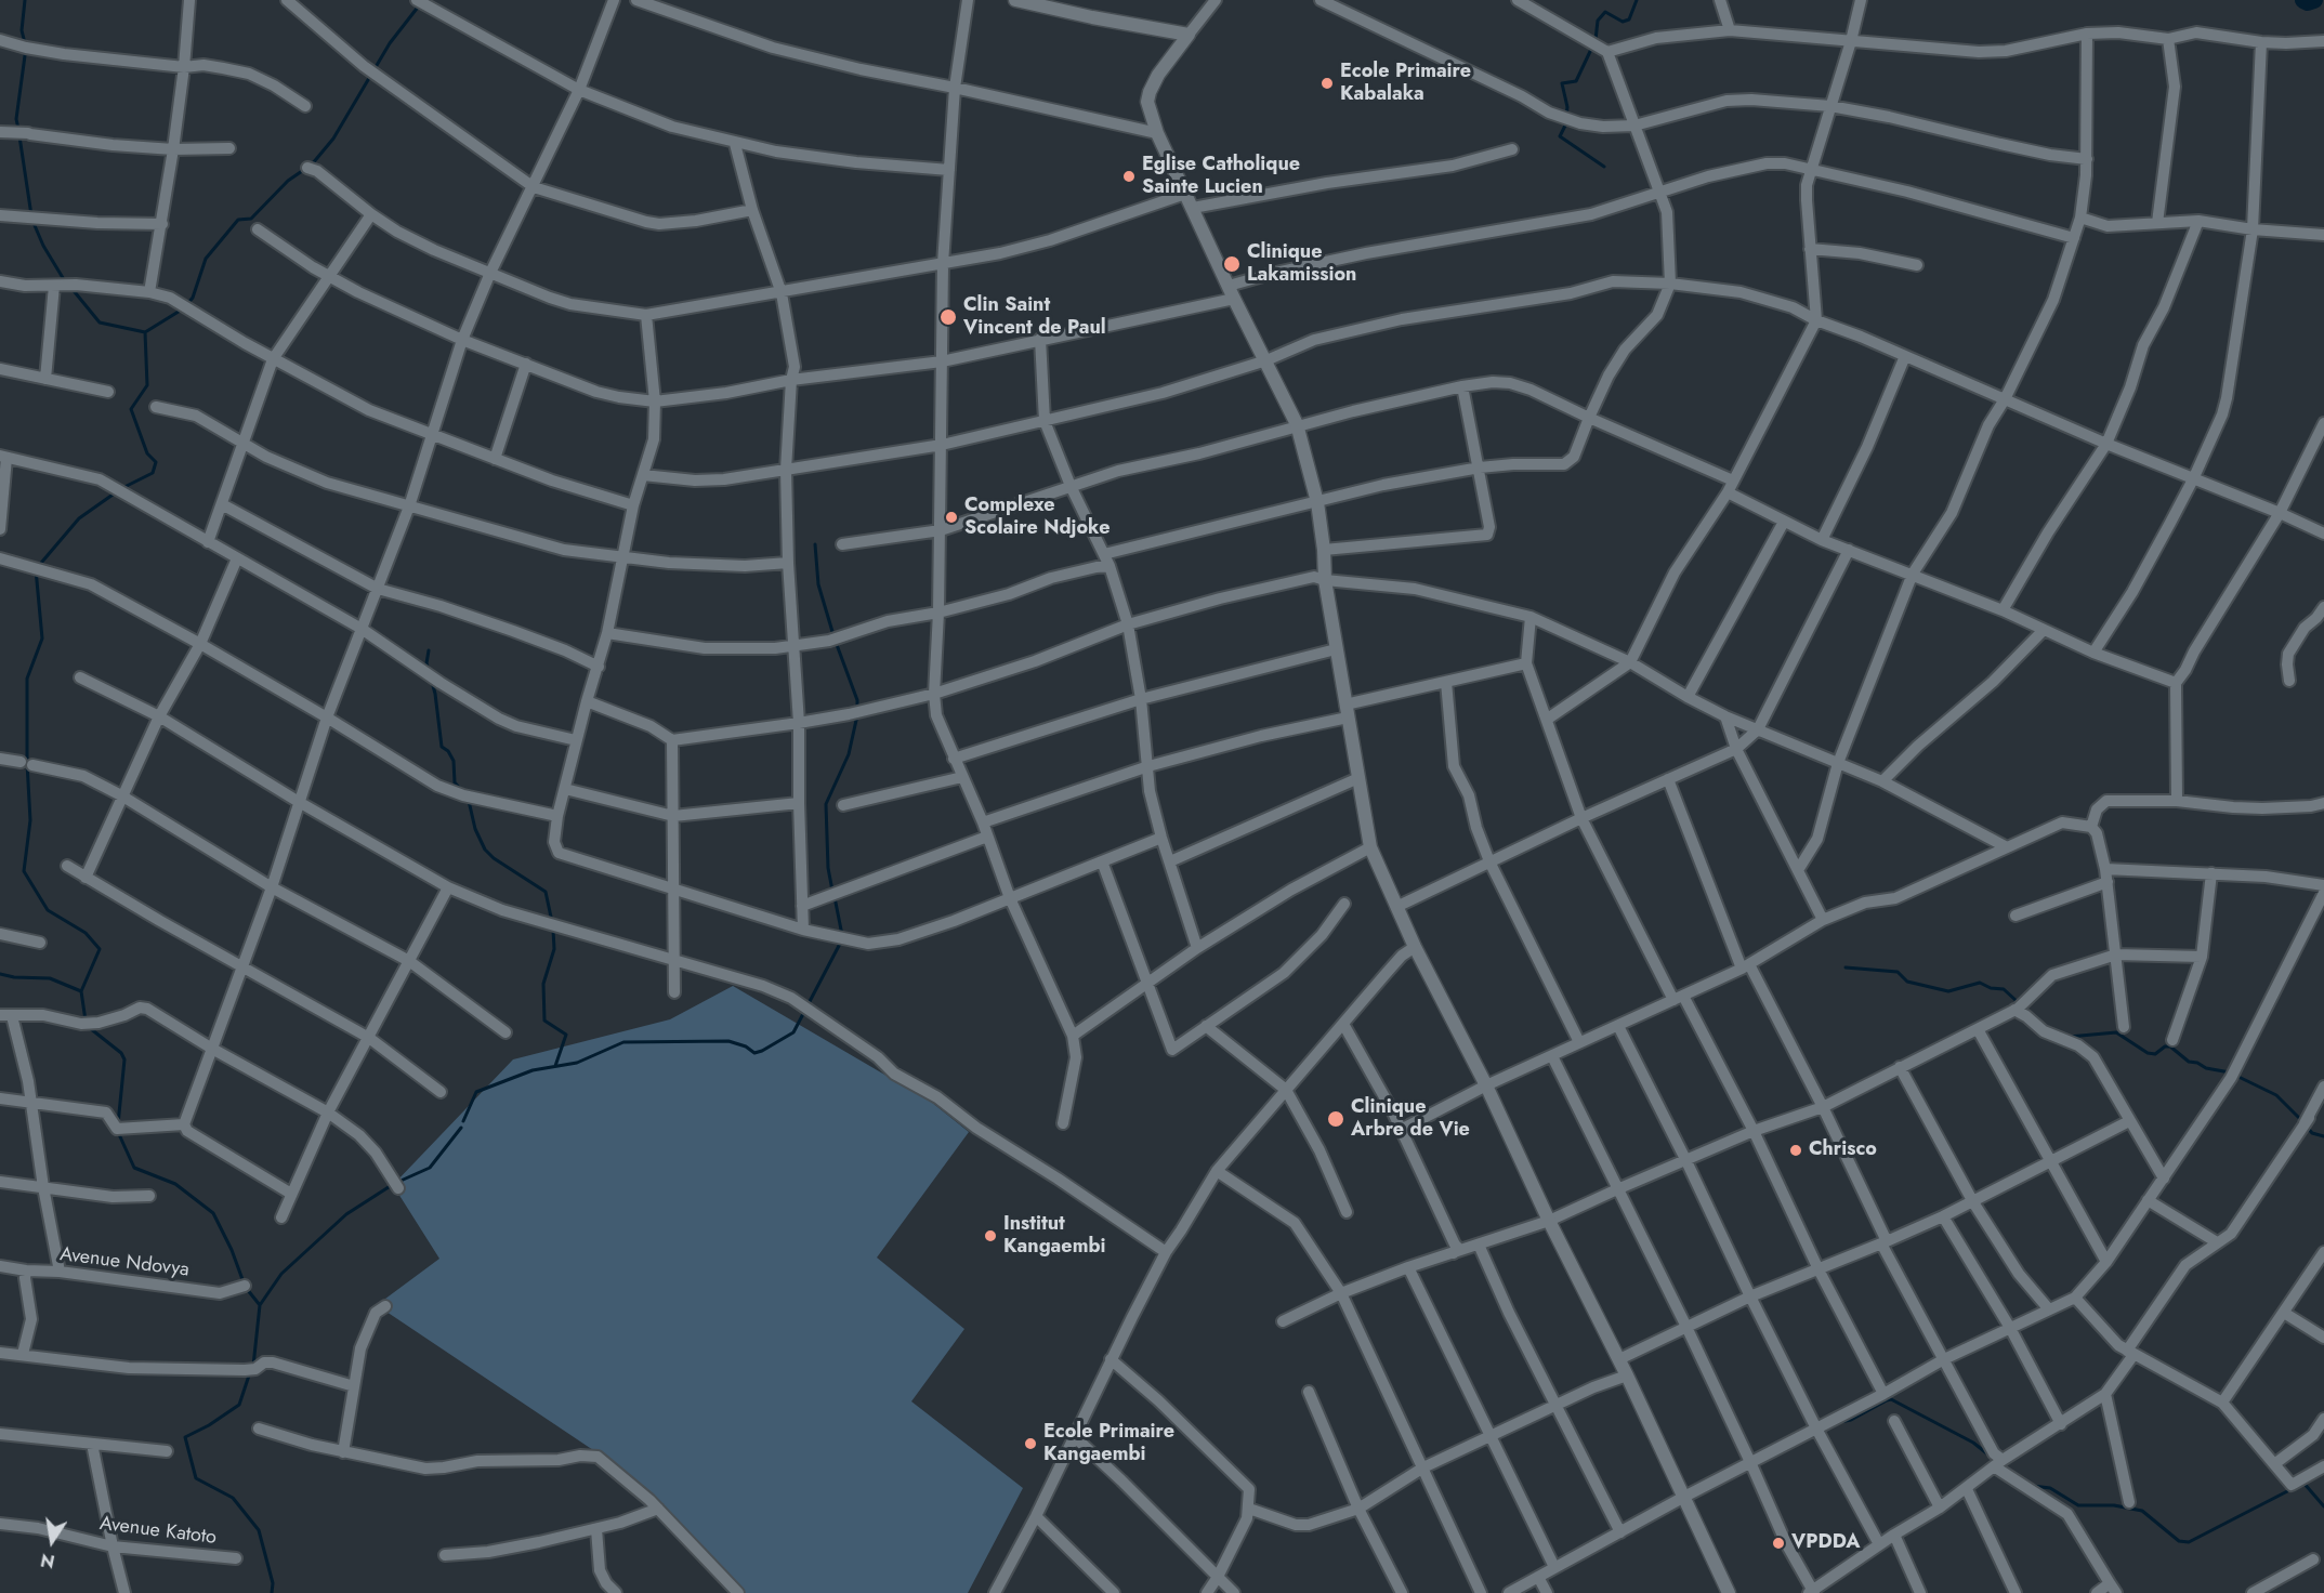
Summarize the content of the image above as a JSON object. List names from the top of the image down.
{
  "streets": {
    "street": ["Avenue Ndovya", "Avenue Katoto"]
  },
  "places": [
    "Ecole Primaire Kabalaka",
    "Eglise Catholique Sainte Lucien",
    "Clinique Lakamission",
    "Clin Saint Vincent de Paul",
    "Complexe Scolaire Ndjoke",
    "Clinique Arbre de Vie",
    "Chrisco",
    "Institut Kangaembi",
    "Ecole Primaire Kangaembi",
    "VPDDA"
  ],
  "north": "bottom"
}
